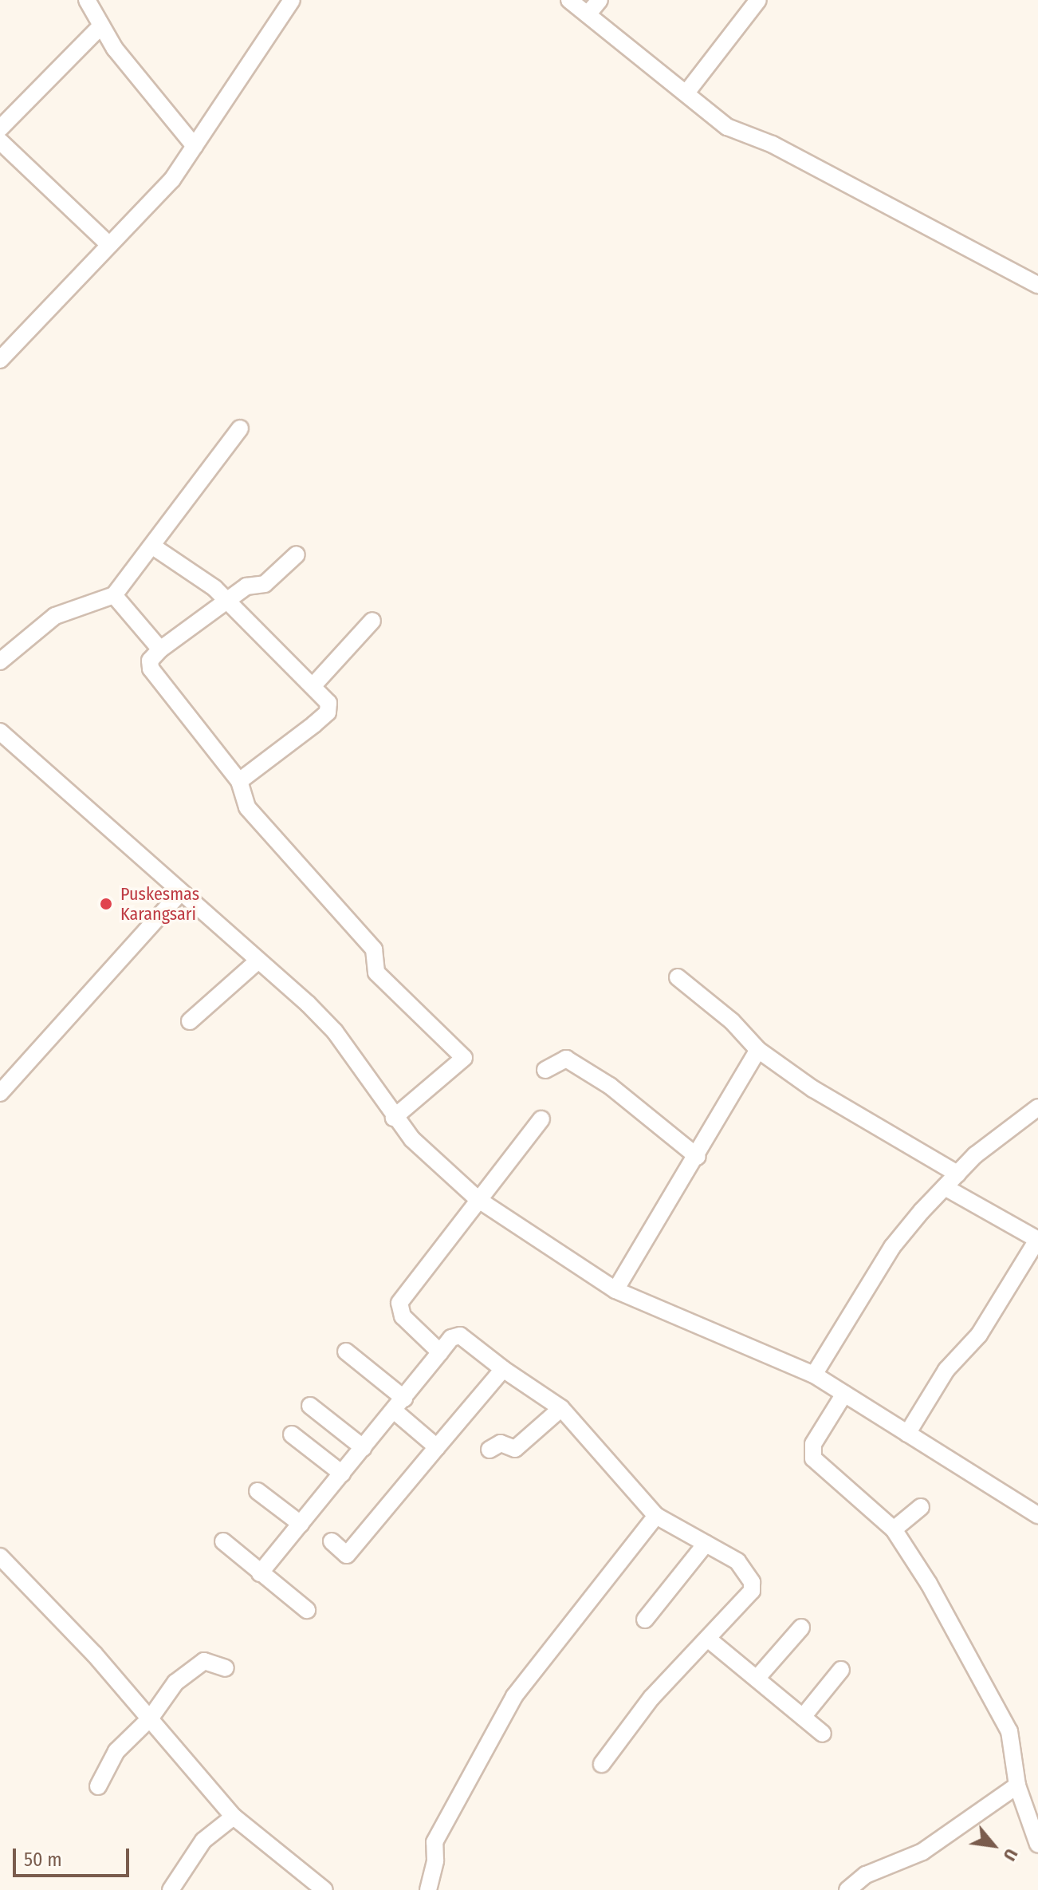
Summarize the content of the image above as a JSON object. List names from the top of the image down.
{
  "places": ["Puskesmas Karangsari"],
  "scale_bar": "50 m",
  "north": "bottom right"
}
